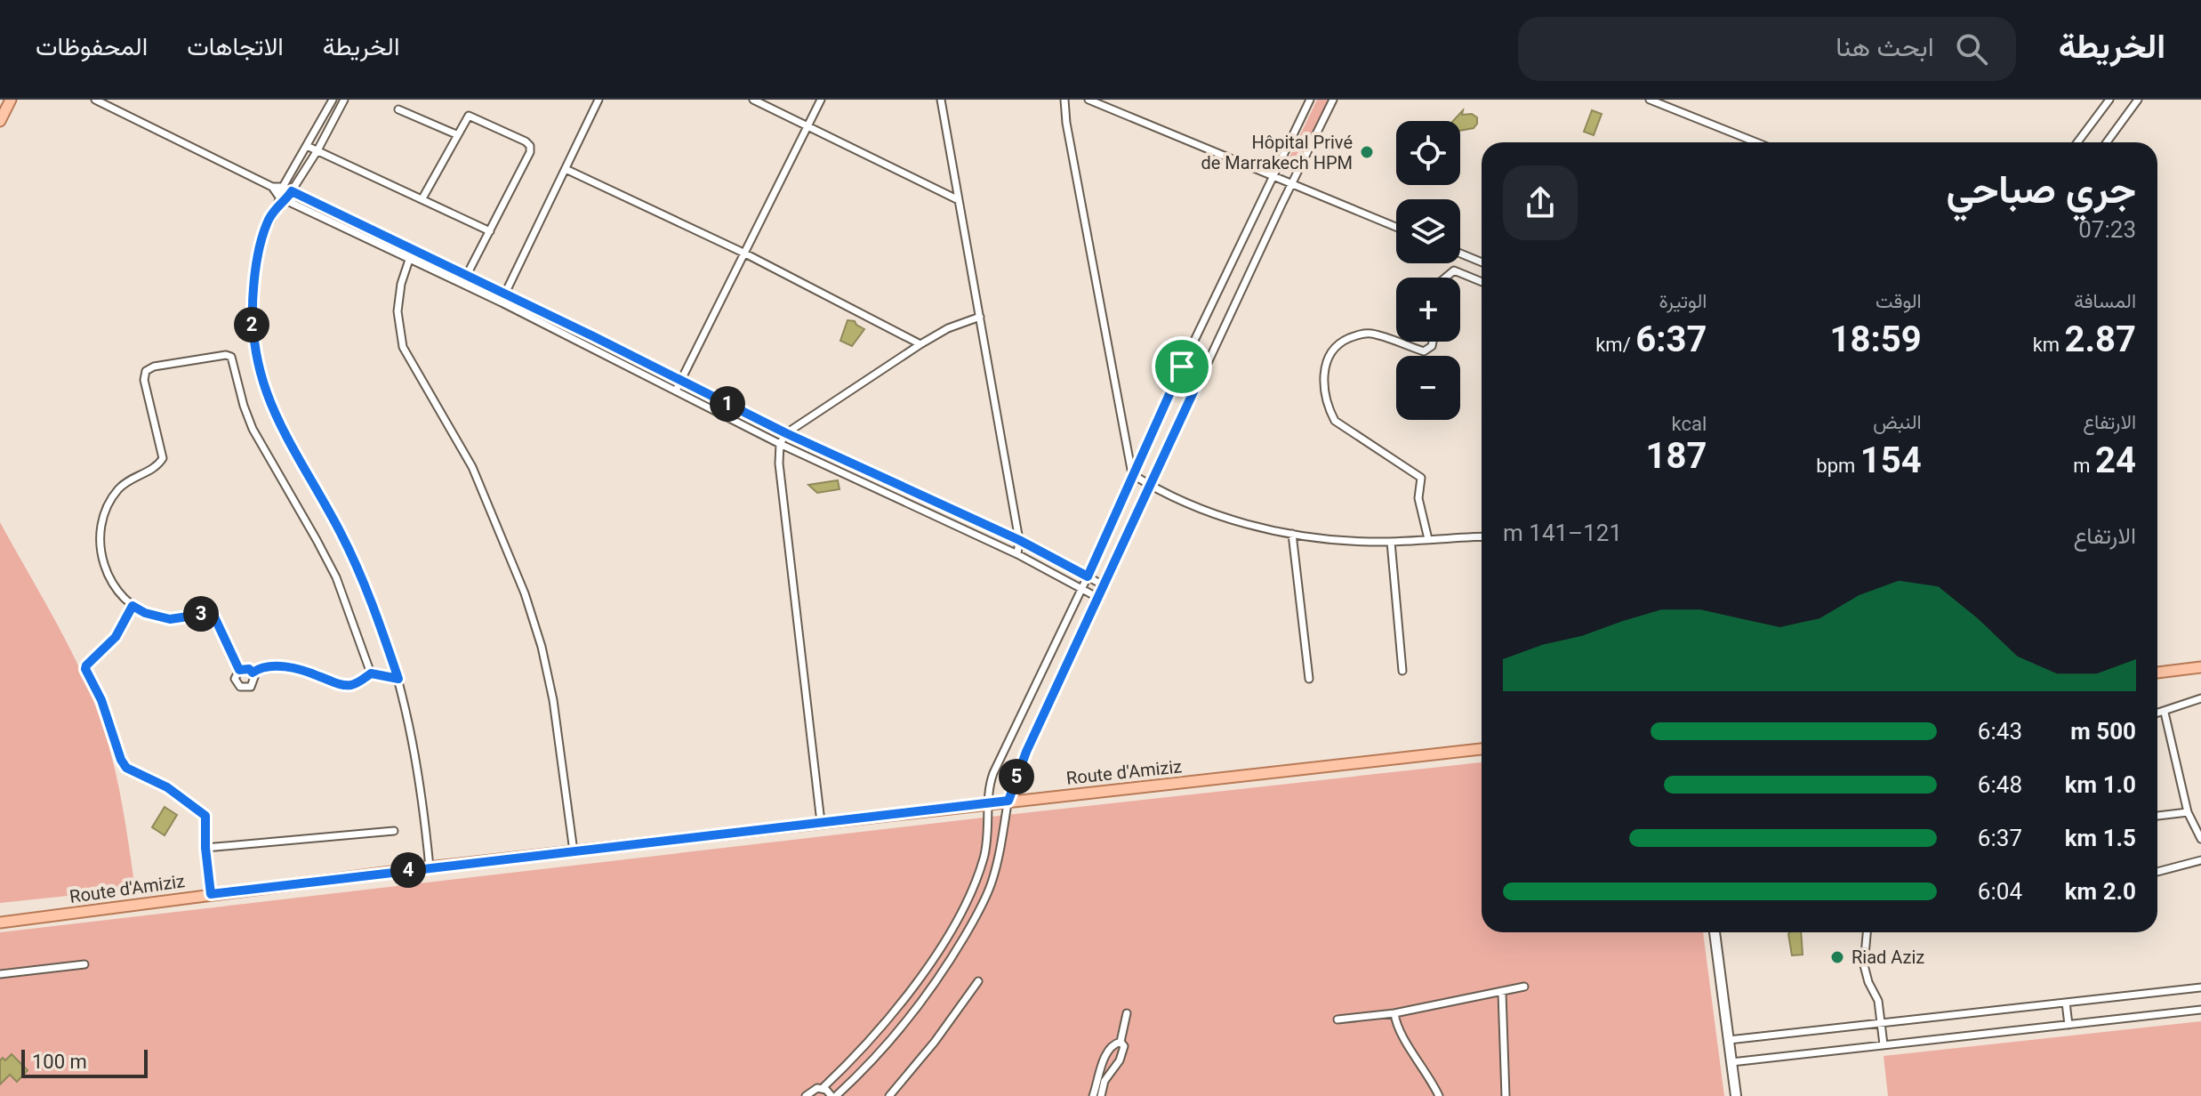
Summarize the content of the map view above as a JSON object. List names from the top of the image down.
{
  "streets": {
    "main road": ["Route d'Amiziz"]
  },
  "places": ["Hôpital Privé de Marrakech HPM", "Riad Aziz"],
  "scale_bar": "100 m",
  "page": {
    "header": "الخريطة",
    "search": "ابحث هنا",
    "nav": ["الخريطة", "الاتجاهات", "المحفوظات"],
    "map_buttons": ["+", "−"],
    "heading": ["جري صباحي", "07:23"],
    "stats": [
      ["المسافة", "2.87 km"],
      ["الوقت", "18:59"],
      ["الوتيرة", "6:37 /km"],
      ["الارتفاع", "24 m"],
      ["النبض", "154 bpm"],
      ["kcal", "187"]
    ],
    "pins": [
      "2",
      "1",
      "3",
      "5",
      "4"
    ],
    "chart": ["الارتفاع", "121–141 m"],
    "list": [
      {
        "name": "500 m",
        "note": "6:43"
      },
      {
        "name": "1.0 km",
        "note": "6:48"
      },
      {
        "name": "1.5 km",
        "note": "6:37"
      },
      {
        "name": "2.0 km",
        "note": "6:04"
      }
    ],
    "scale": "100 m"
  }
}
